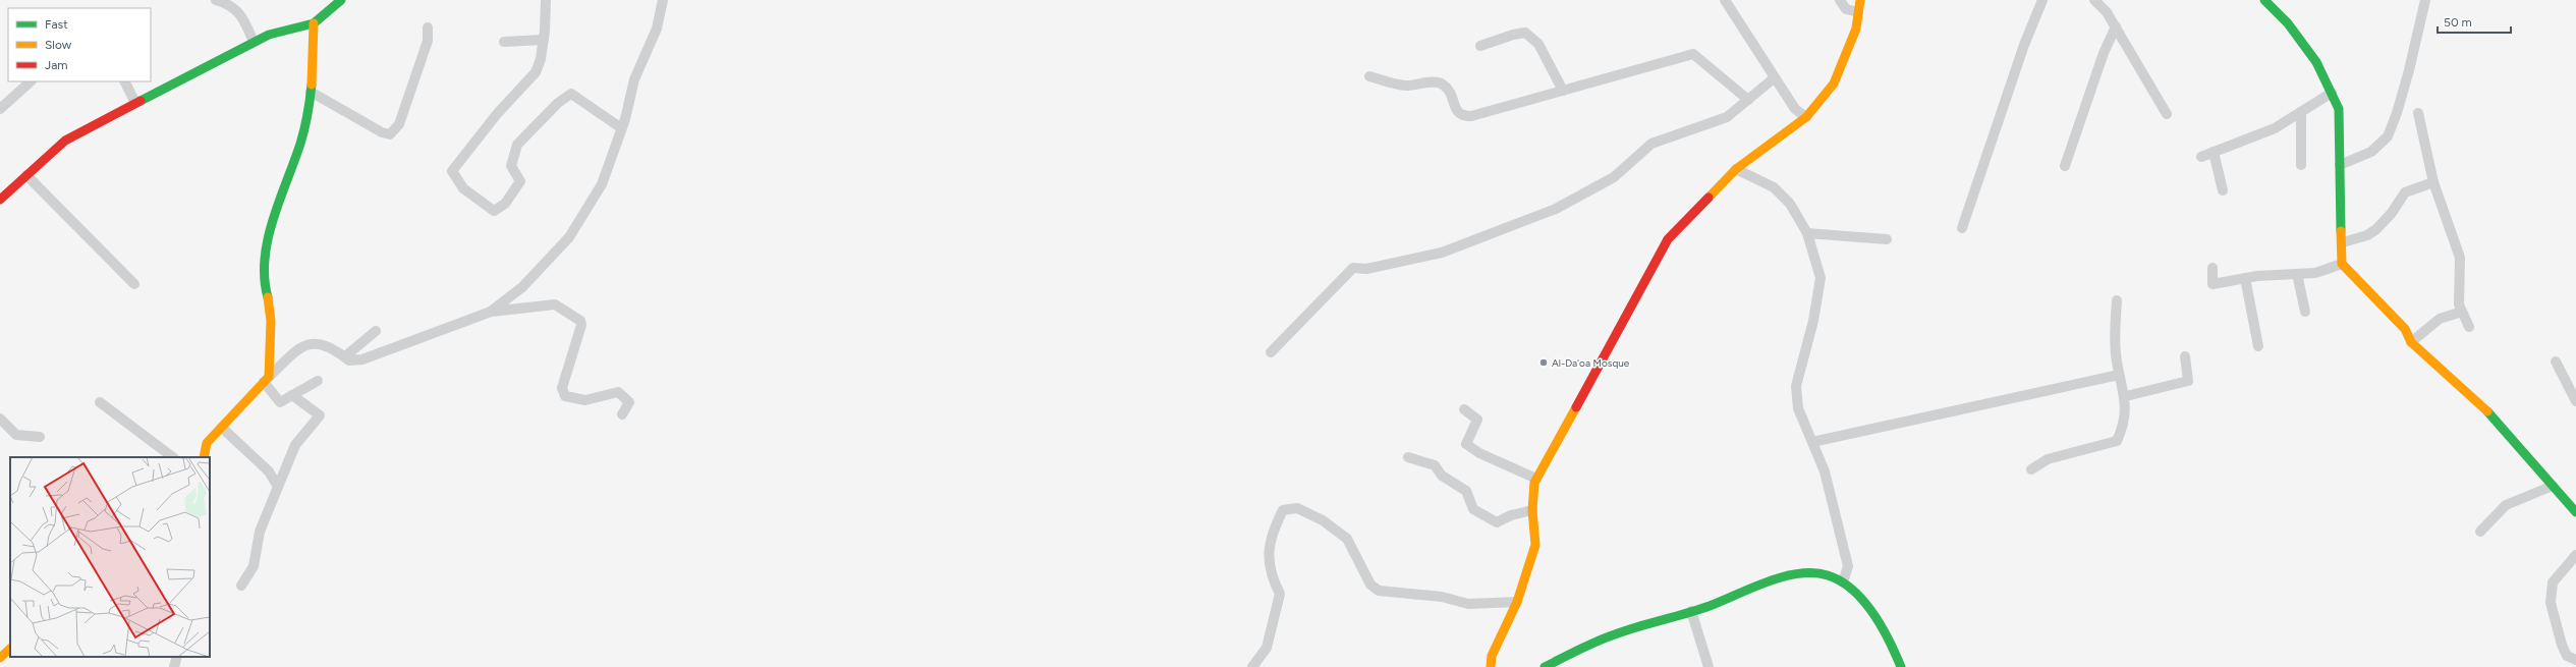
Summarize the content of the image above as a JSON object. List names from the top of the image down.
{
  "places": ["Al-Da'oa Mosque"],
  "legend": ["Fast", "Slow", "Jam"],
  "scale_bar": "50 m"
}
